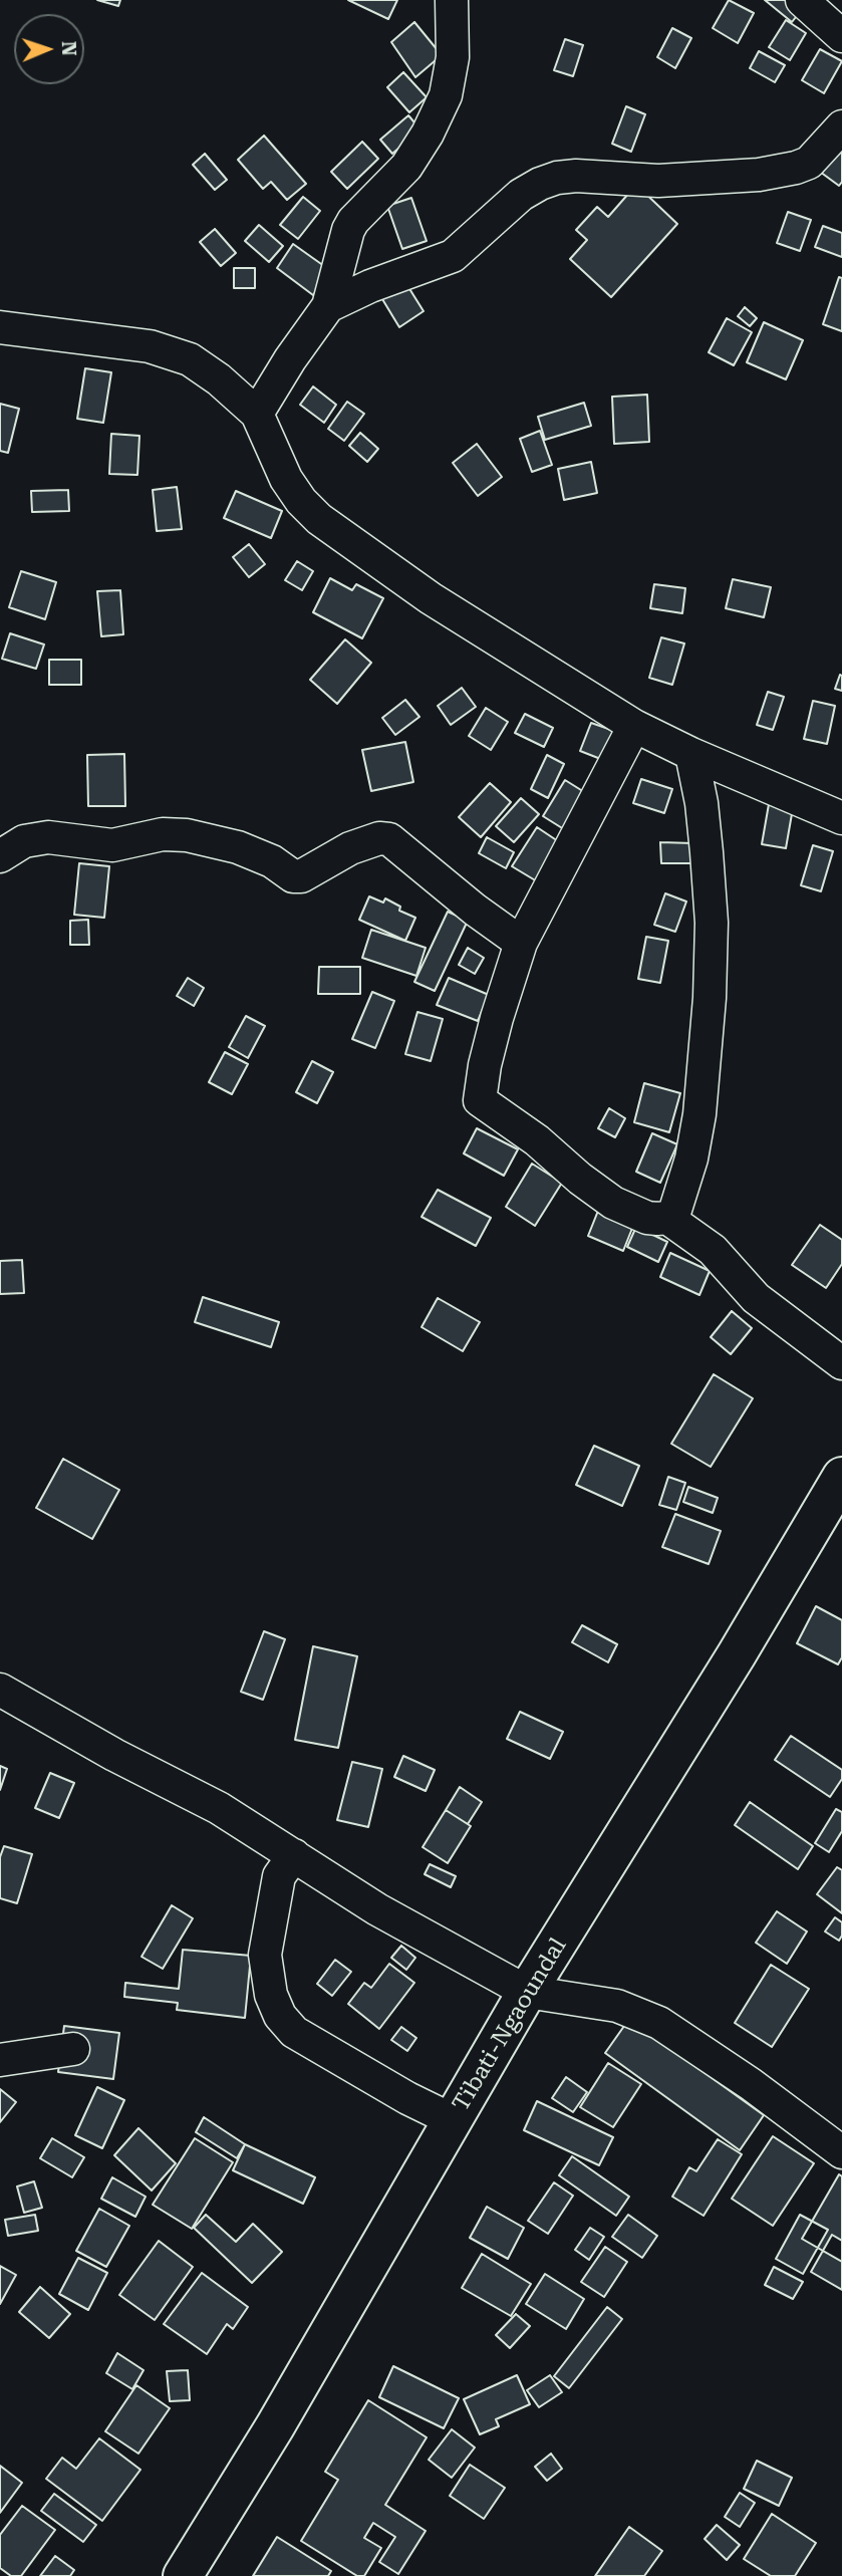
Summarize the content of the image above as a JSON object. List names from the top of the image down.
{
  "streets": {
    "highway": ["Tibati-Ngaoundal"]
  },
  "north": "right"
}
